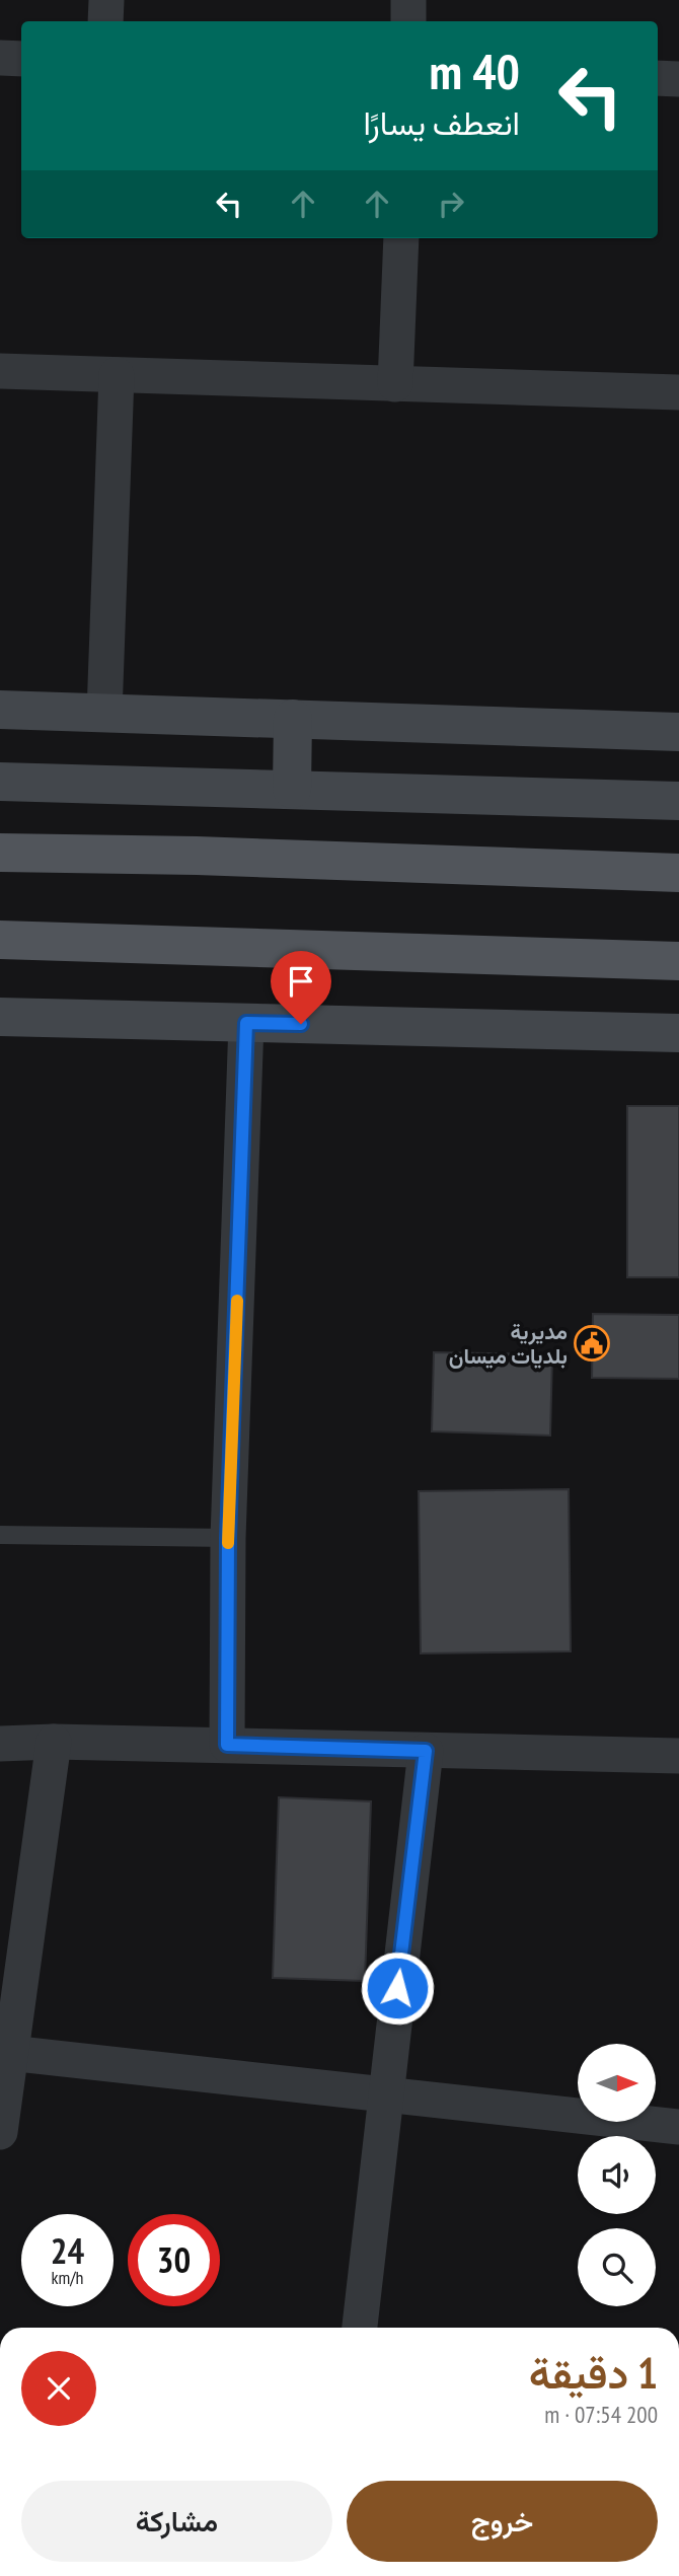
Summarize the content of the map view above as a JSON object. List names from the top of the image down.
{
  "places": {
    "public building": ["مديرية بلديات ميسان"]
  },
  "north": "right",
  "page": {
    "turn": ["40 m", "انعطف يسارًا"],
    "speed": "24 km/h",
    "limit": "30",
    "heading": ["1 دقيقة", "200 m · 07:54"],
    "buttons": ["خروج", "مشاركة"]
  }
}
